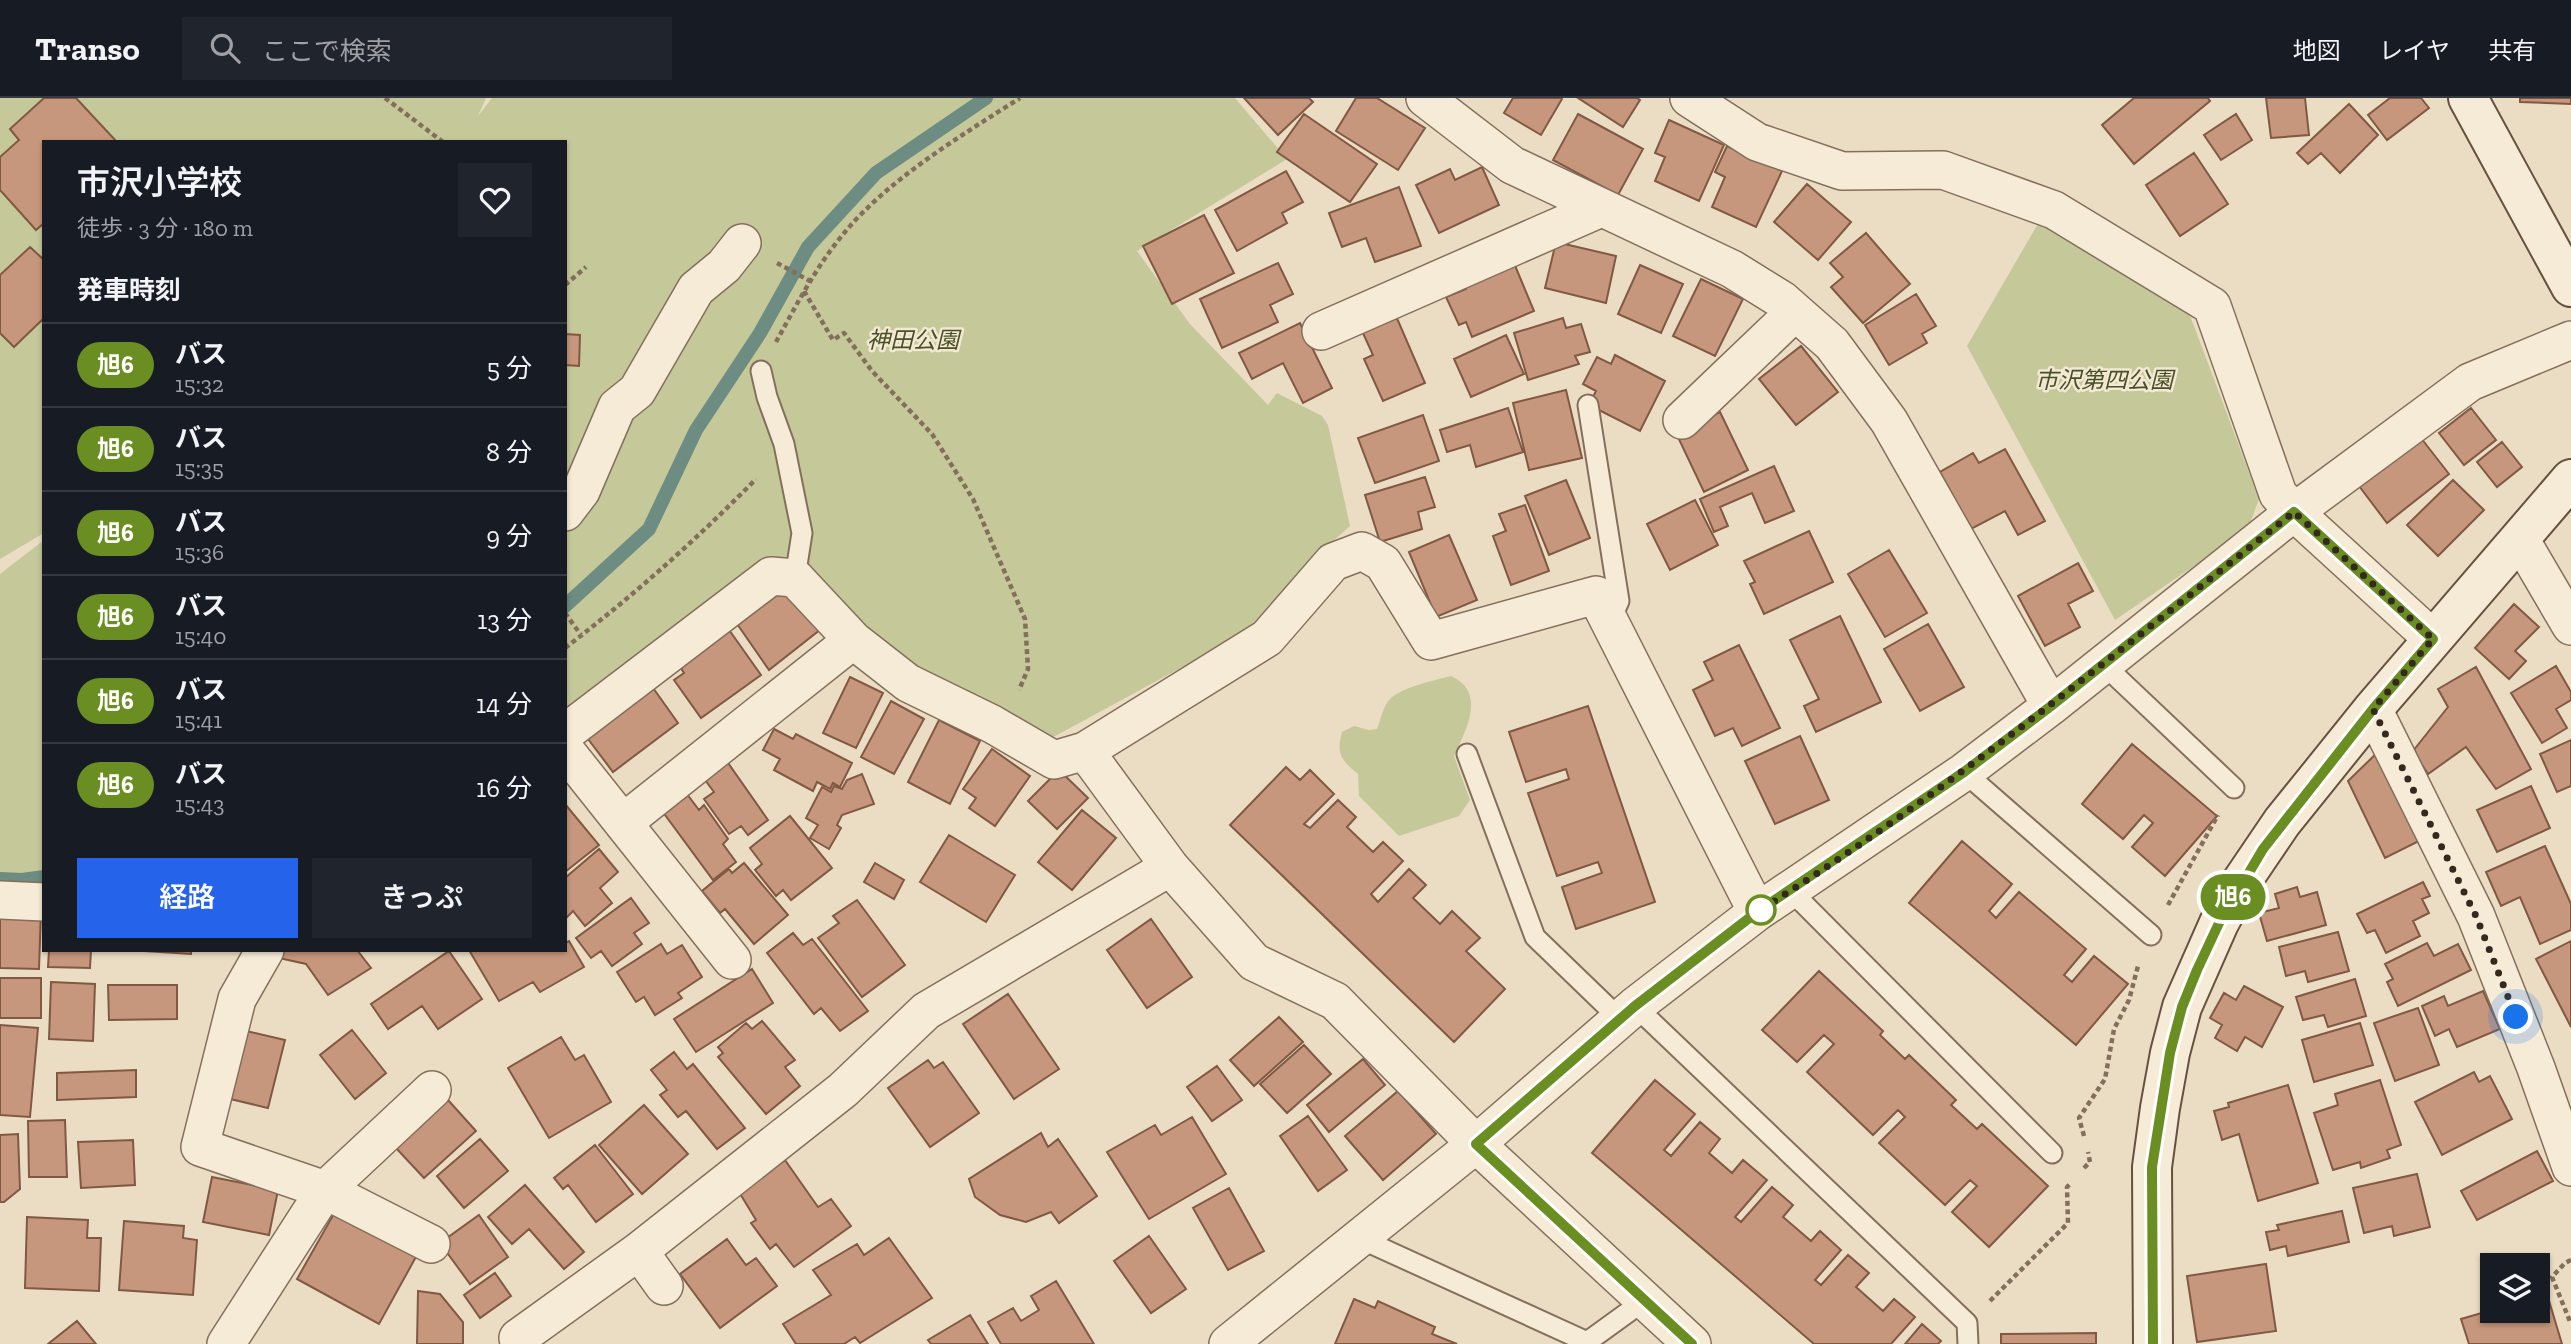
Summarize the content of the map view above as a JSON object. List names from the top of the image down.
{
  "parks": ["神田公園", "市沢第四公園"],
  "lines": ["bus line 旭6"],
  "page": {
    "header": "Transo",
    "search": "ここで検索",
    "nav": ["地図", "レイヤ", "共有"],
    "on_map": "旭6",
    "heading": [
      ["市沢小学校", "徒歩 · 3 分 · 180 m"],
      "発車時刻"
    ],
    "list": [
      {
        "mark": "旭6",
        "name": "バス",
        "note": "15:32",
        "value": "5 分"
      },
      {
        "mark": "旭6",
        "name": "バス",
        "note": "15:35",
        "value": "8 分"
      },
      {
        "mark": "旭6",
        "name": "バス",
        "note": "15:36",
        "value": "9 分"
      },
      {
        "mark": "旭6",
        "name": "バス",
        "note": "15:40",
        "value": "13 分"
      },
      {
        "mark": "旭6",
        "name": "バス",
        "note": "15:41",
        "value": "14 分"
      },
      {
        "mark": "旭6",
        "name": "バス",
        "note": "15:43",
        "value": "16 分"
      }
    ],
    "buttons": ["経路", "きっぷ"]
  }
}
